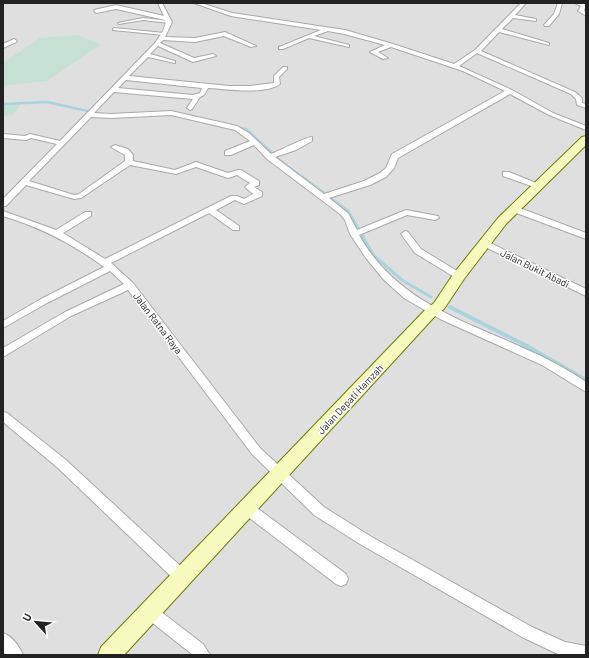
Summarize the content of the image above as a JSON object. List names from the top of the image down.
{
  "streets": {
    "main road": ["Jalan Depati Hamzah"],
    "street": ["Jalan Bukit Abadi", "Jalan Ratna Raya"]
  },
  "crossings": [
    ["Jalan Bukit Abadi", "Jalan Depati Hamzah"],
    ["Jalan Ratna Raya", "Jalan Depati Hamzah"]
  ],
  "north": "top left"
}
